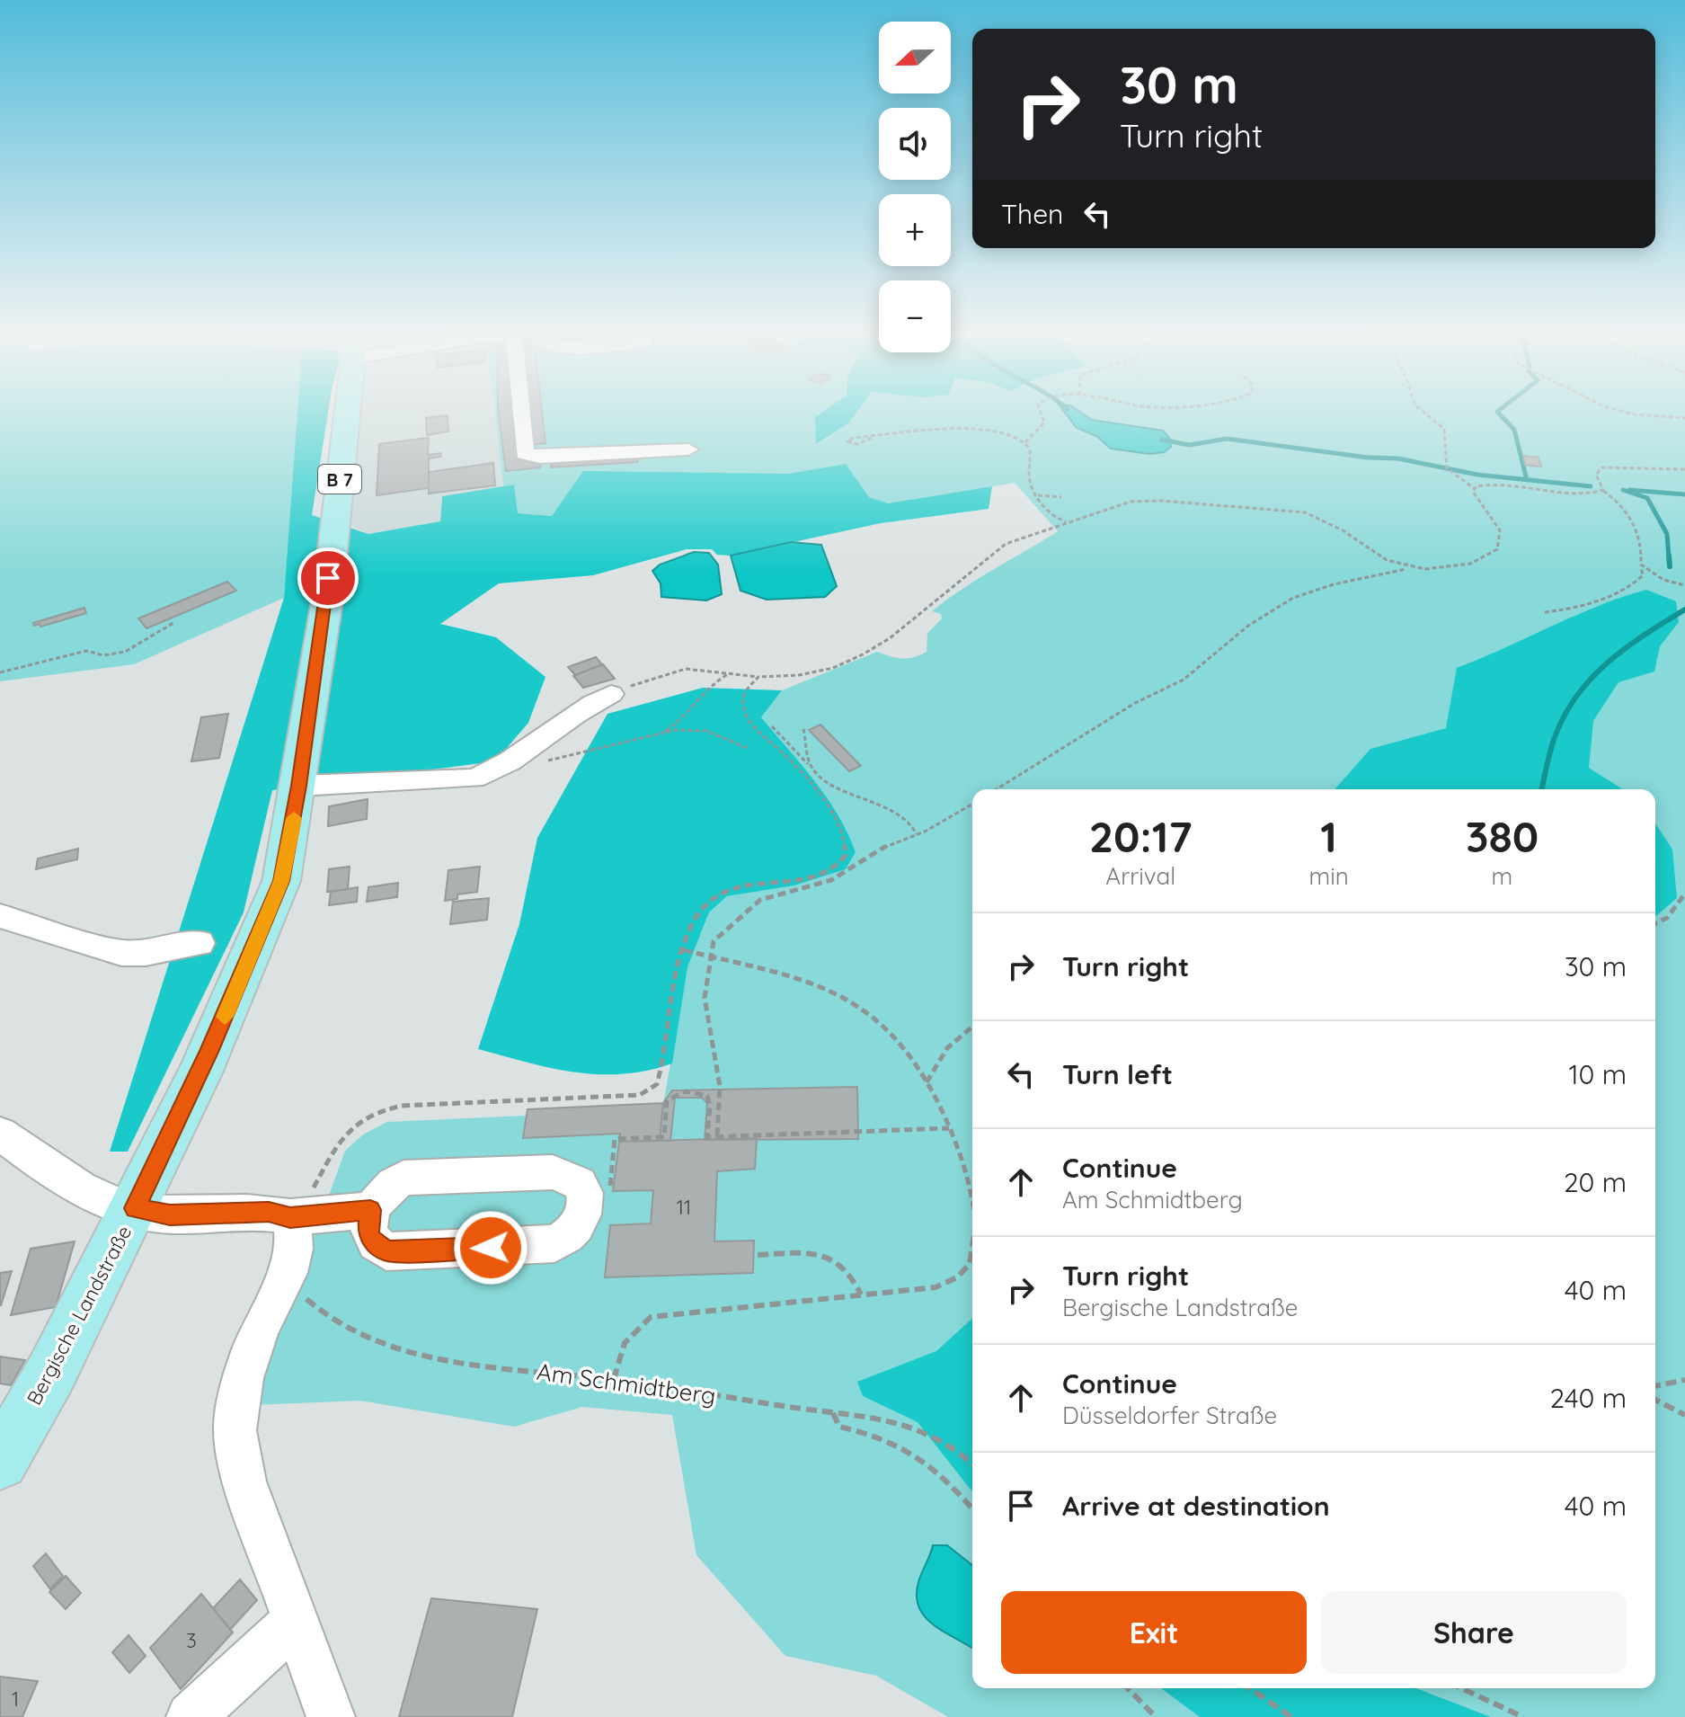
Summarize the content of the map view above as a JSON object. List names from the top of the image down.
{
  "streets": {
    "main road": ["B 7", "Bergische Landstraße"],
    "path": ["Am Schmidtberg"]
  },
  "house_numbers": ["11", "3", "1"],
  "north": "left",
  "page": {
    "map_buttons": ["+", "−"],
    "turn": ["30 m", "Turn right"],
    "then": "Then",
    "eta": [
      "20:17",
      "Arrival",
      "1",
      "min",
      "380",
      "m"
    ],
    "list": [
      {
        "name": "Turn right",
        "value": "30 m"
      },
      {
        "name": "Turn left",
        "value": "10 m"
      },
      {
        "name": "Continue",
        "note": "Am Schmidtberg",
        "value": "20 m"
      },
      {
        "name": "Turn right",
        "note": "Bergische Landstraße",
        "value": "40 m"
      },
      {
        "name": "Continue",
        "note": "Düsseldorfer Straße",
        "value": "240 m"
      },
      {
        "name": "Arrive at destination",
        "value": "40 m"
      }
    ],
    "buttons": ["Exit", "Share"]
  }
}
